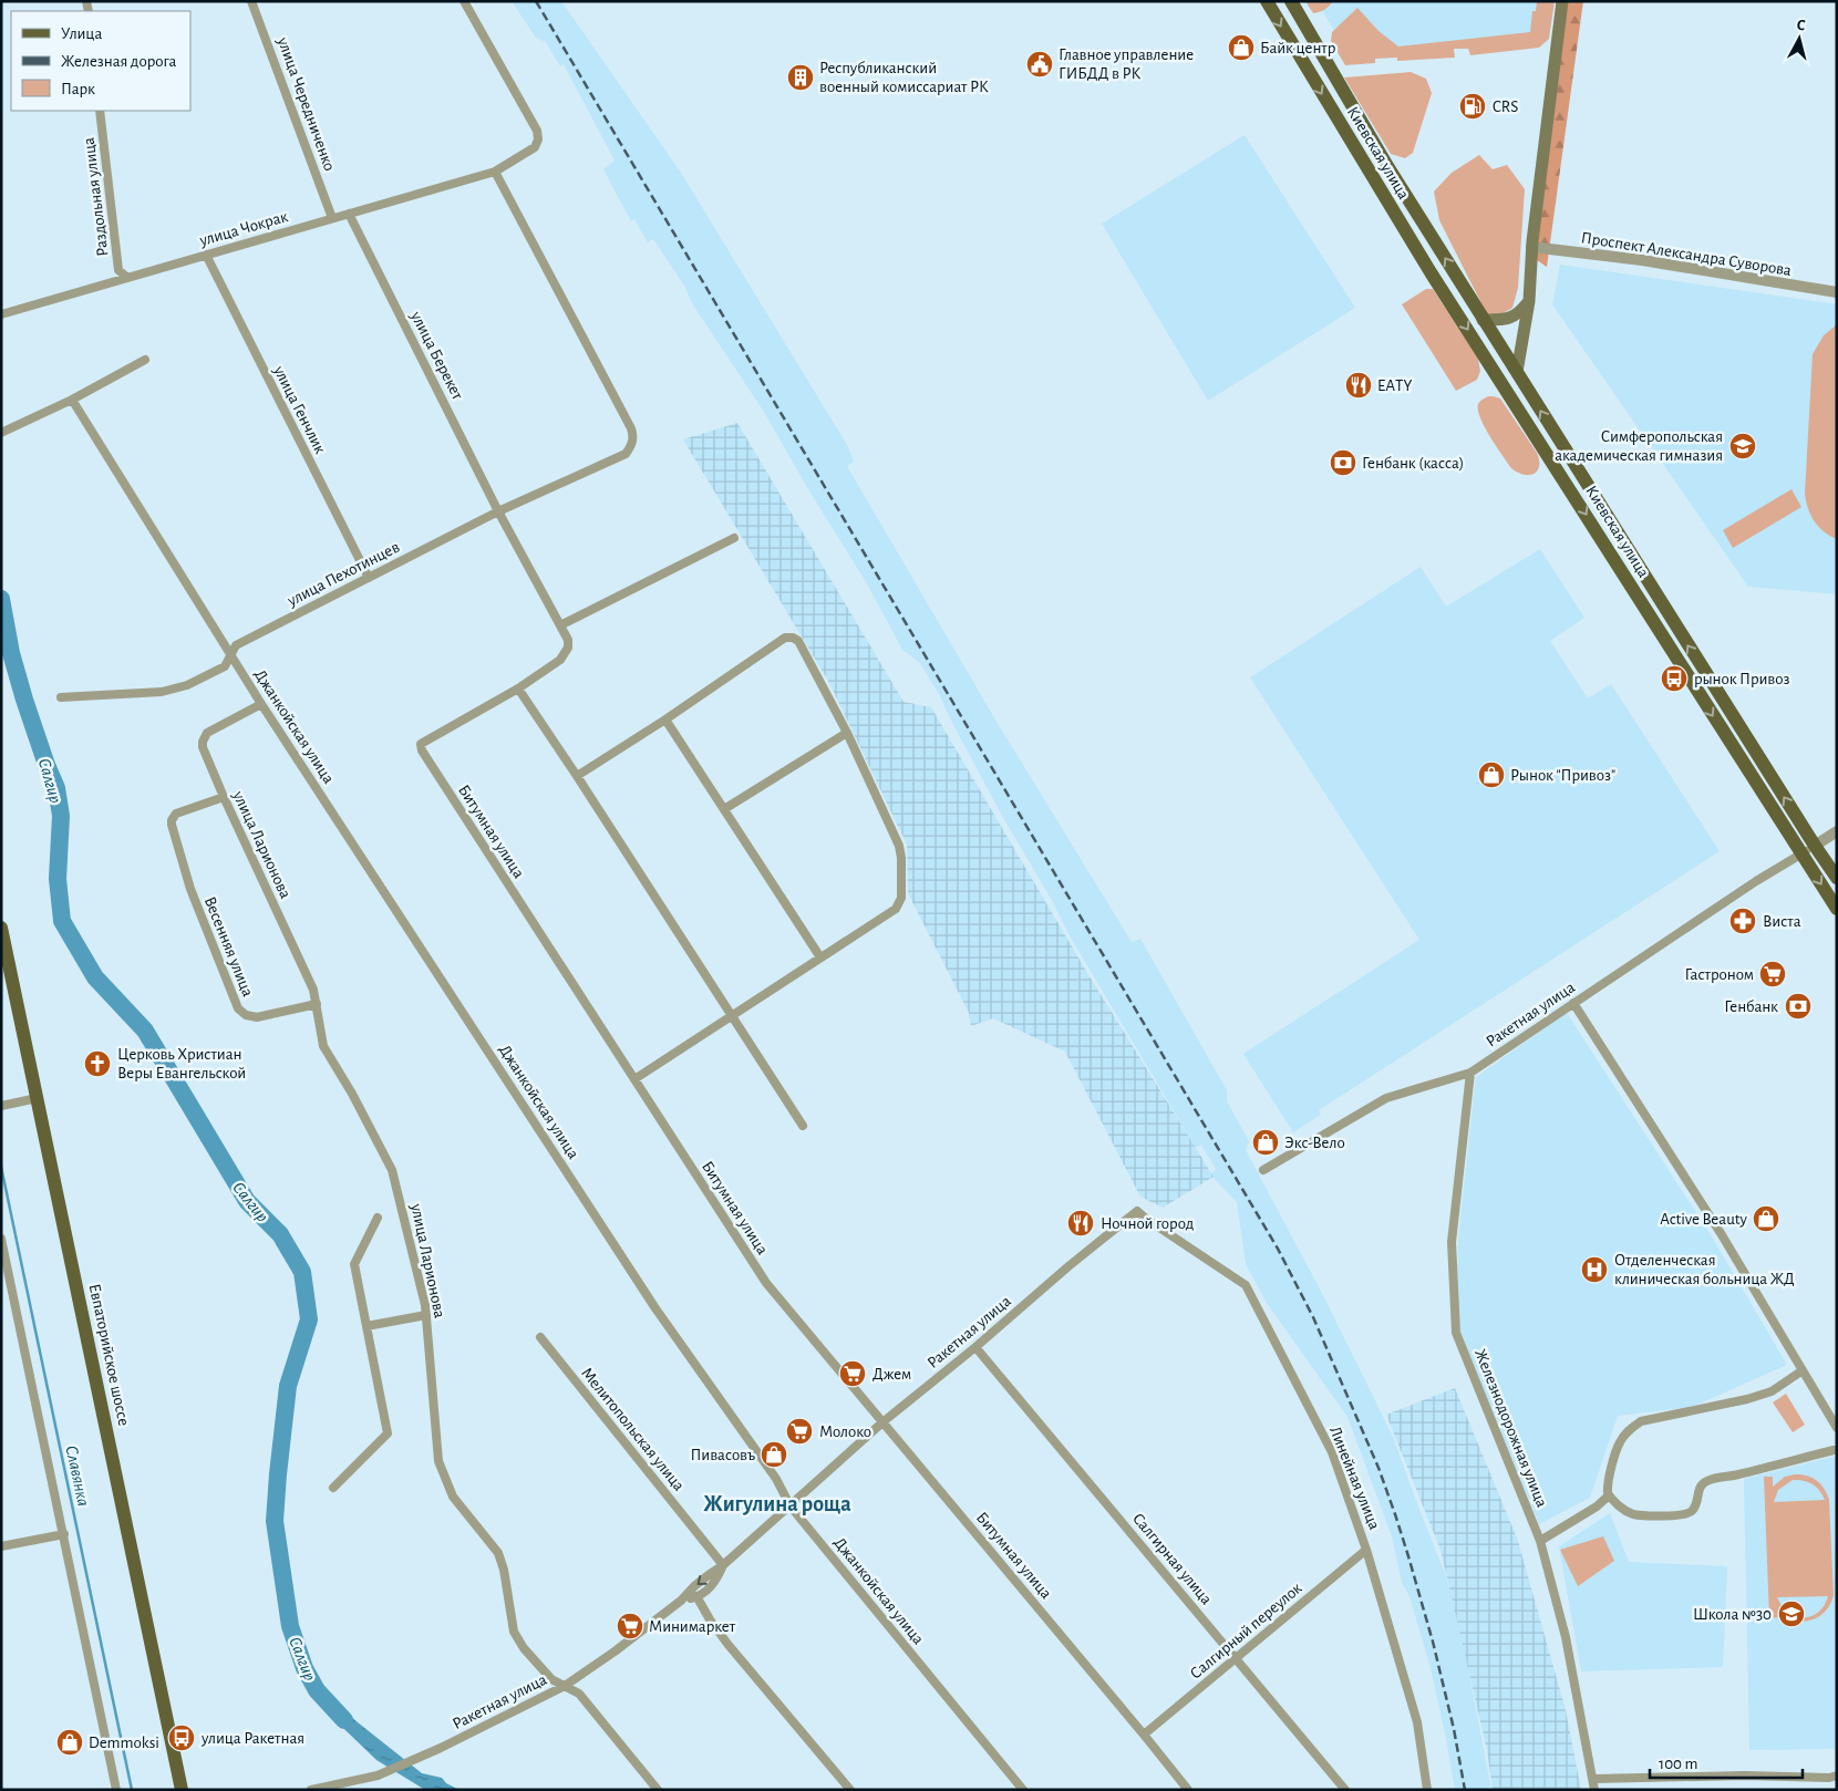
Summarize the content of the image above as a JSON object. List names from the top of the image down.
{
  "streets": {
    "main road": ["Киевская улица", "Евпаторийское шоссе"],
    "street": [
      "улица Чередниченко",
      "Раздольная улица",
      "улица Чокрак",
      "Проспект Александра Суворова",
      "улица Берекет",
      "улица Генчлик",
      "улица Пехотинцев",
      "Джанкойская улица",
      "Битумная улица",
      "улица Ларионова",
      "Весенняя улица",
      "Ракетная улица",
      "Железнодорожная улица",
      "Мелитопольская улица",
      "Линейная улица",
      "Салгирная улица",
      "Салгирный переулок"
    ]
  },
  "crossings": [
    ["улица Чередниченко", "улица Чокрак"],
    ["Киевская улица", "Ракетная улица"],
    ["Раздольная улица", "улица Чокрак"],
    ["улица Чокрак", "улица Берекет"],
    ["улица Чокрак", "улица Генчлик"],
    ["улица Чокрак", "улица Пехотинцев"],
    ["улица Берекет", "улица Пехотинцев"],
    ["улица Берекет", "Битумная улица"],
    ["улица Генчлик", "улица Пехотинцев"],
    ["улица Пехотинцев", "Джанкойская улица"],
    ["Джанкойская улица", "улица Ларионова"],
    ["Джанкойская улица", "Ракетная улица"],
    ["Битумная улица", "Ракетная улица"],
    ["Битумная улица", "Салгирный переулок"],
    ["улица Ларионова", "Весенняя улица"],
    ["улица Ларионова", "Ракетная улица"],
    ["Ракетная улица", "Железнодорожная улица"],
    ["Ракетная улица", "Мелитопольская улица"],
    ["Ракетная улица", "Линейная улица"],
    ["Ракетная улица", "Салгирная улица"],
    ["Линейная улица", "Салгирный переулок"],
    ["Салгирная улица", "Салгирный переулок"]
  ],
  "districts": ["Жигулина роща"],
  "water": ["Салгир", "Славянка"],
  "places": {
    "shop": [
      "Байк центр",
      "Рынок \"Привоз\"",
      "Экс-Вело",
      "Active Beauty",
      "Пивасовъ",
      "Demmoksi"
    ],
    "public building": ["Главное управление ГИБДД в РК"],
    "building": ["Республиканский военный комиссариат РК"],
    "fuel station": ["CRS"],
    "restaurant": ["EАTY", "Ночной город"],
    "school or university": ["Симферопольская академическая гимназия", "Школа №30"],
    "bank": ["Генбанк (касса)", "Генбанк"],
    "bus stop": ["рынок Привоз", "улица Ракетная"],
    "pharmacy": ["Виста"],
    "supermarket": [
      "Гастроном",
      "Джем",
      "Молоко",
      "Минимаркет"
    ],
    "church": ["Церковь Христиан Веры Евангельской"],
    "hospital": ["Отделенческая клиническая больница ЖД"]
  },
  "legend": ["Улица", "Железная дорога", "Парк"],
  "scale_bar": "100 m",
  "north": "top"
}
